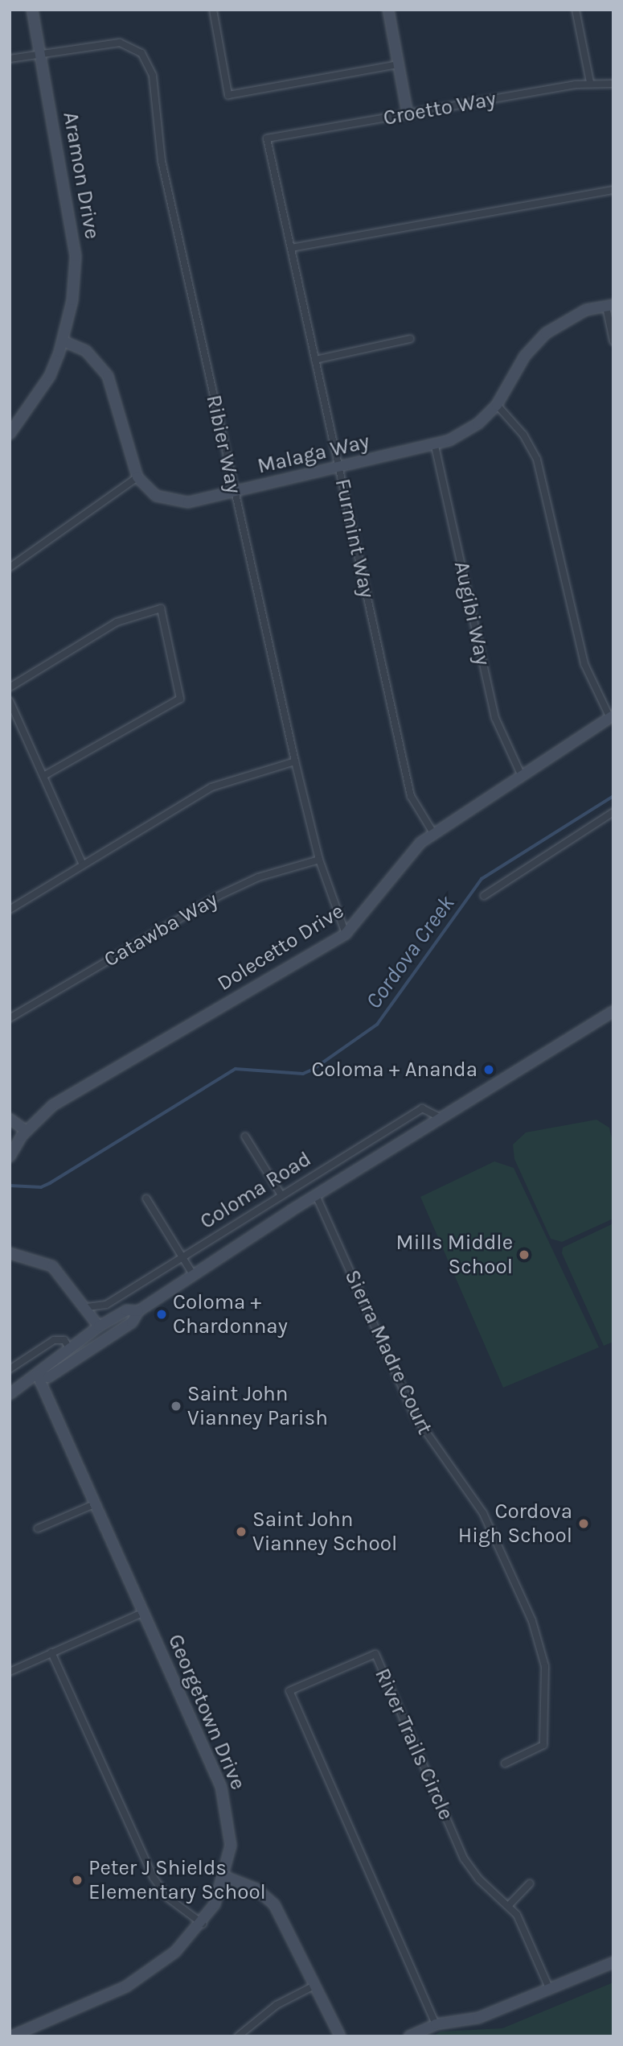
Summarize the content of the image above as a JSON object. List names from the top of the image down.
{
  "streets": {
    "street": [
      "Croetto Way",
      "Aramon Drive",
      "Ribier Way",
      "Malaga Way",
      "Furmint Way",
      "Augibi Way",
      "Catawba Way",
      "Dolecetto Drive",
      "Coloma Road",
      "Sierra Madre Court",
      "Georgetown Drive",
      "River Trails Circle"
    ]
  },
  "crossings": [
    ["Croetto Way", "Furmint Way"],
    ["Aramon Drive", "Ribier Way"],
    ["Ribier Way", "Malaga Way"],
    ["Ribier Way", "Catawba Way"],
    ["Ribier Way", "Dolecetto Drive"],
    ["Malaga Way", "Furmint Way"],
    ["Malaga Way", "Augibi Way"],
    ["Furmint Way", "Dolecetto Drive"],
    ["Augibi Way", "Dolecetto Drive"],
    ["Coloma Road", "Sierra Madre Court"],
    ["Coloma Road", "Georgetown Drive"]
  ],
  "water": ["Cordova Creek"],
  "places": [
    "Coloma + Ananda",
    "Mills Middle School",
    "Coloma + Chardonnay",
    "Saint John Vianney Parish",
    "Cordova High School",
    "Saint John Vianney School",
    "Peter J Shields Elementary School"
  ]
}
